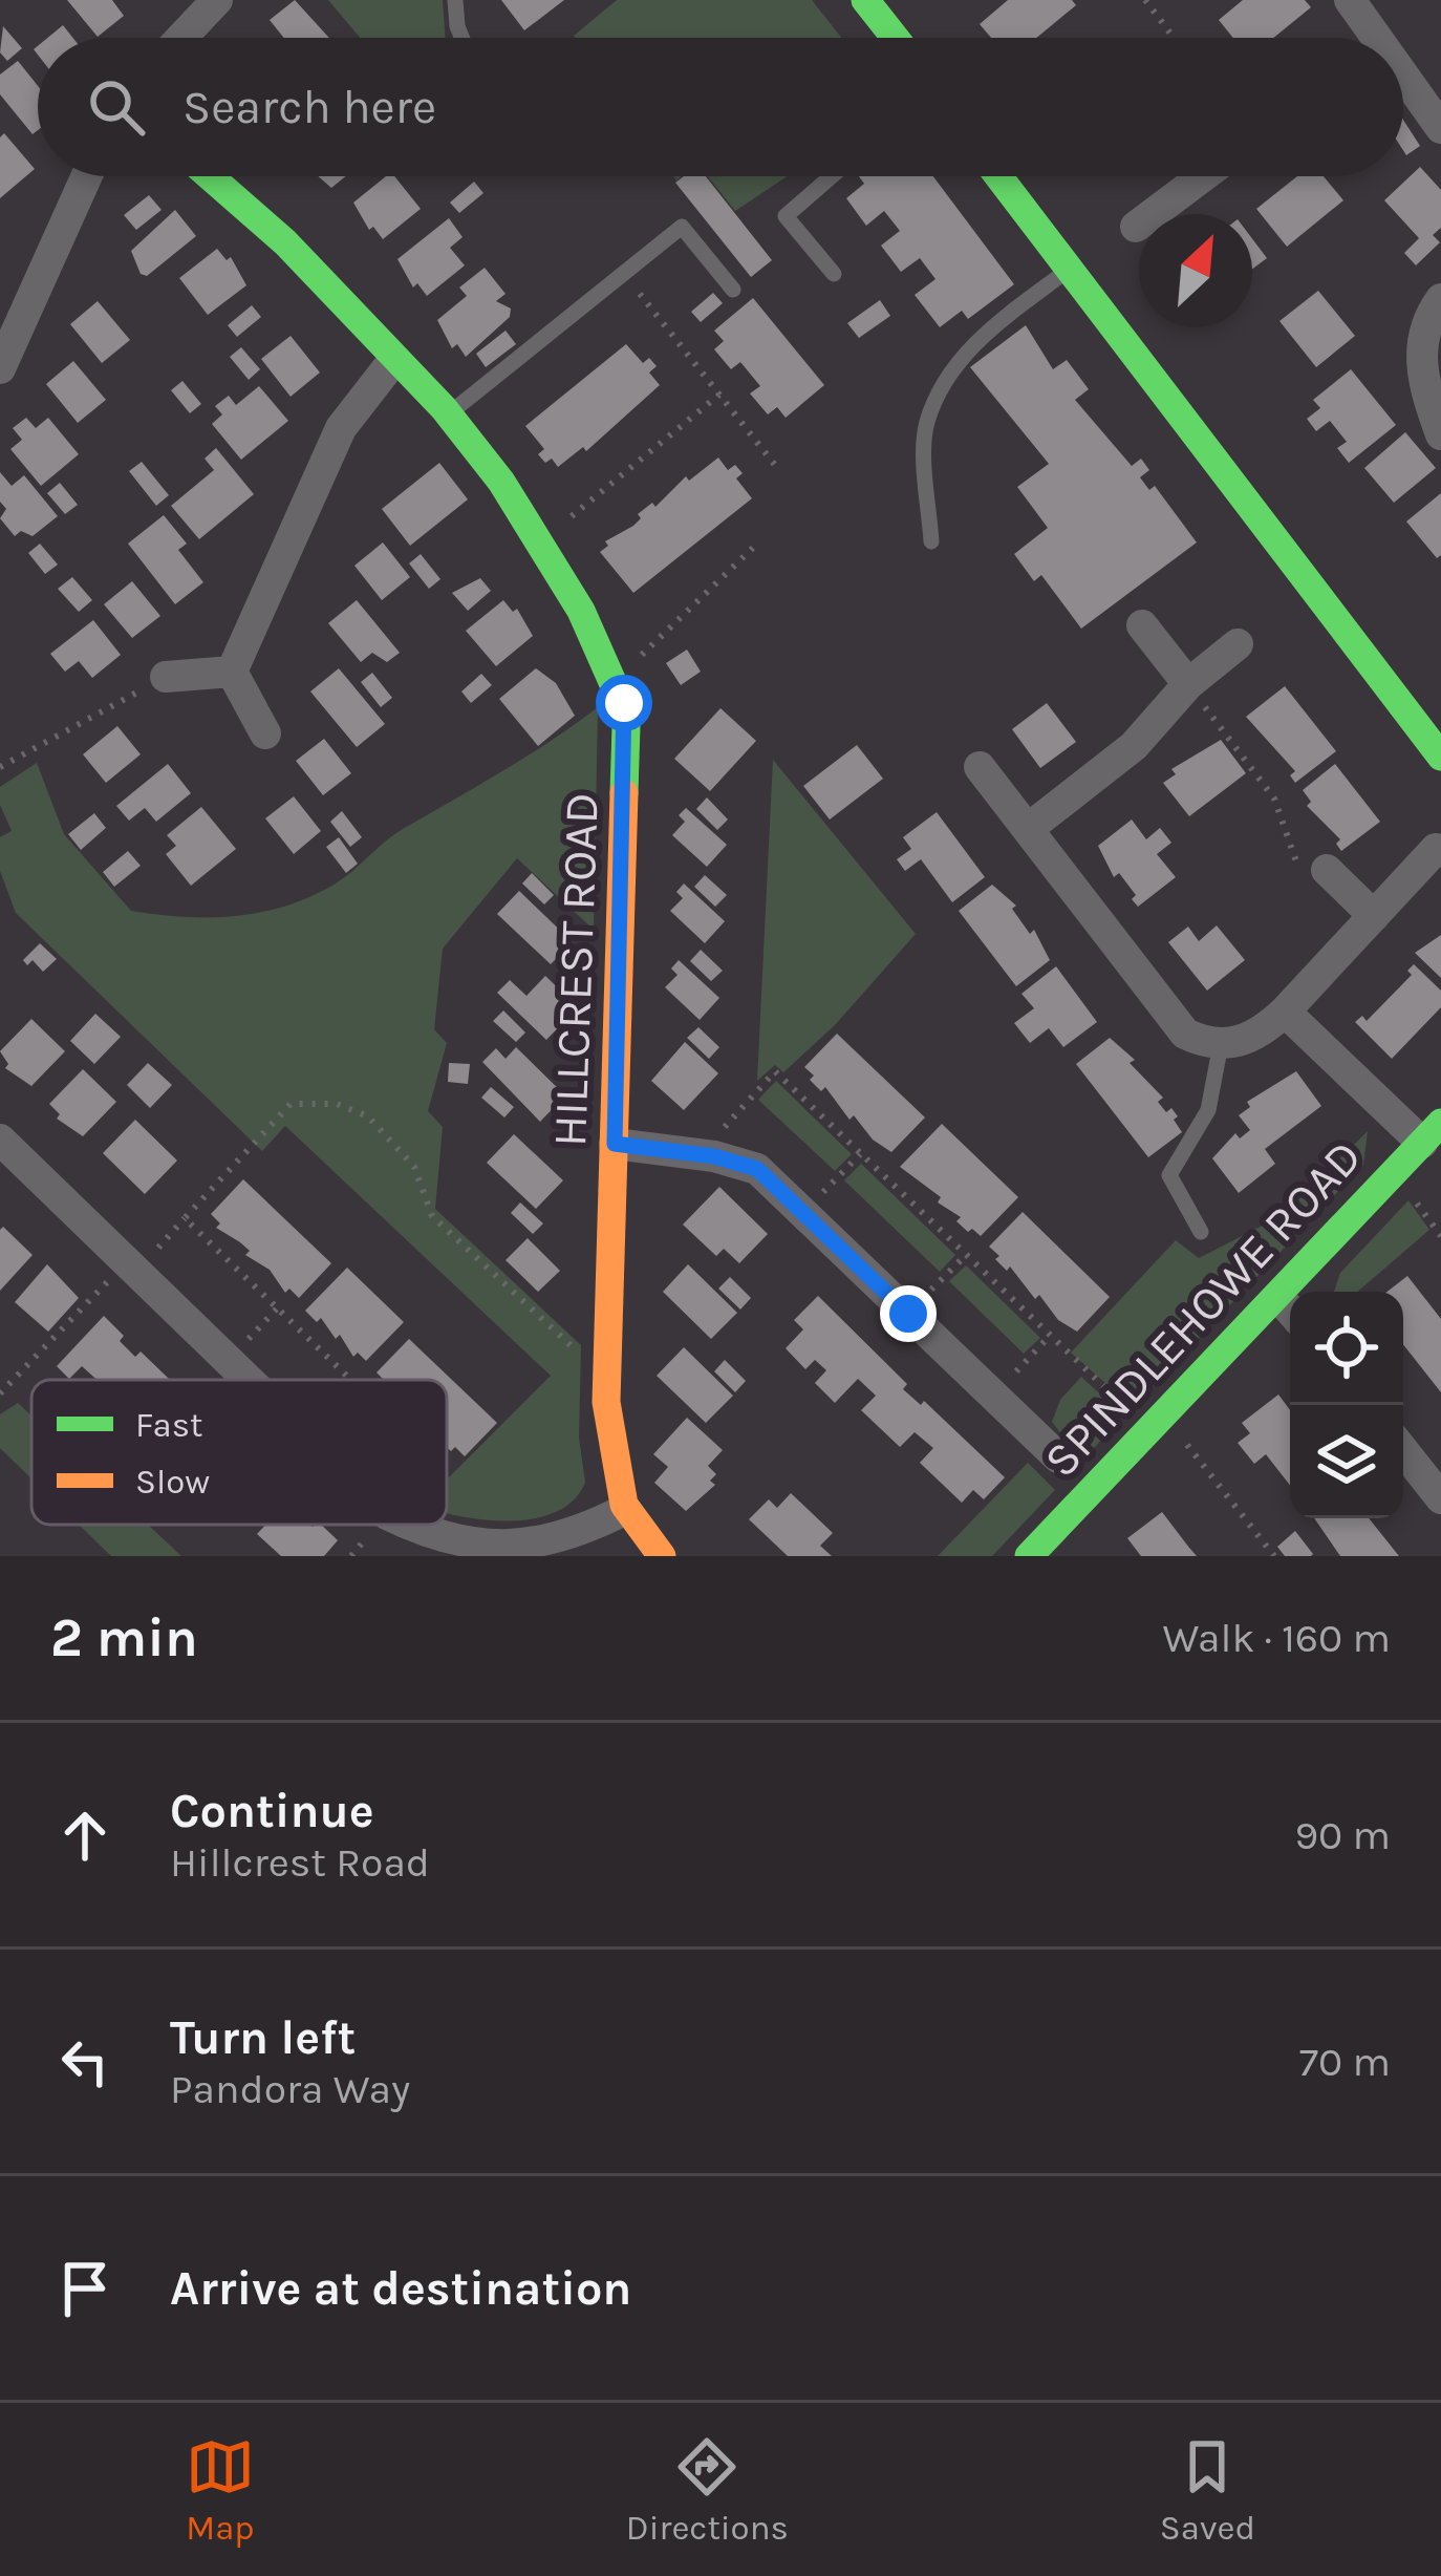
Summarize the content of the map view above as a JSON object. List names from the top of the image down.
{
  "streets": {
    "street": ["HILLCREST ROAD", "SPINDLEHOWE ROAD"]
  },
  "legend": ["Fast", "Slow"],
  "north": "top right",
  "page": {
    "search": "Search here",
    "heading": ["2 min", "Walk · 160 m"],
    "list": [
      ["Continue", "Hillcrest Road", "90 m"],
      ["Turn left", "Pandora Way", "70 m"],
      "Arrive at destination"
    ],
    "nav": ["Map", "Directions", "Saved"]
  }
}
